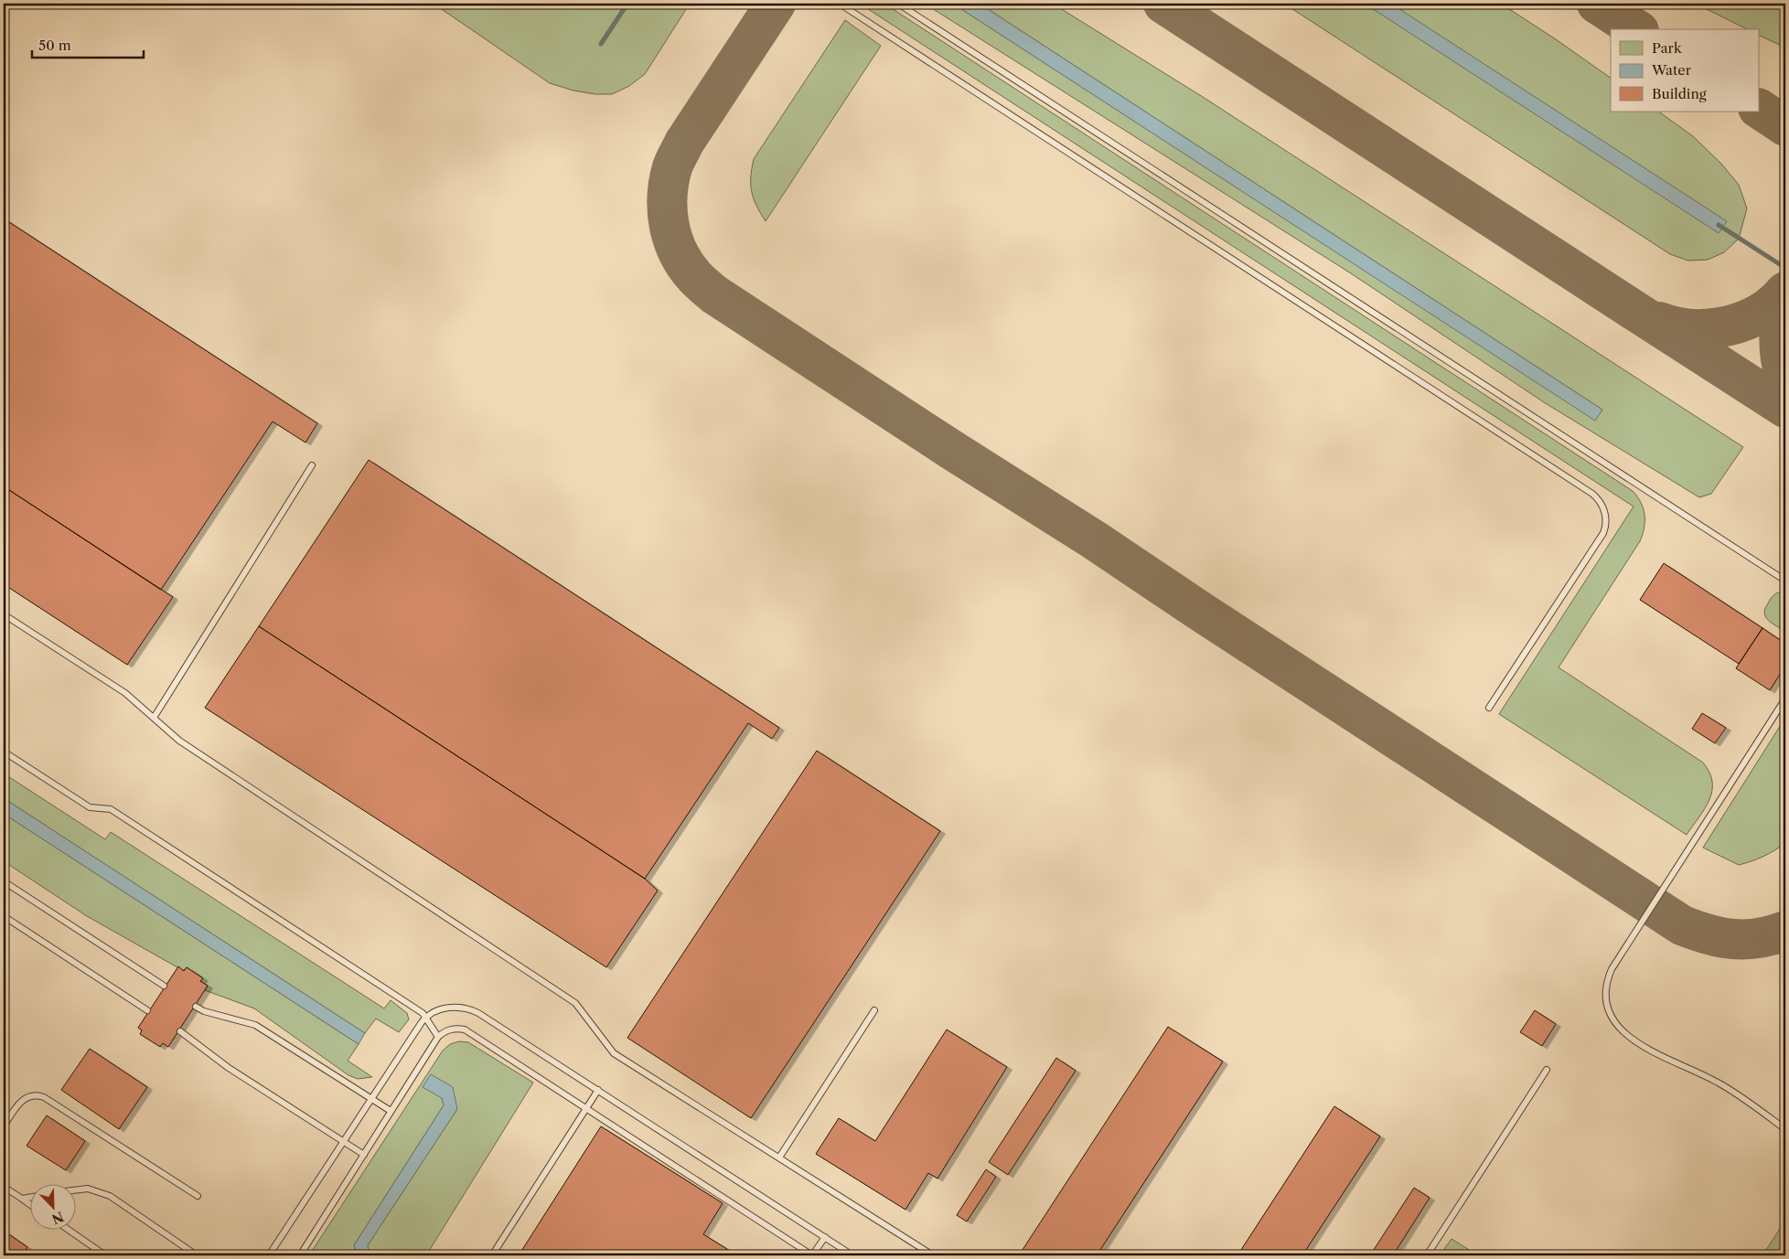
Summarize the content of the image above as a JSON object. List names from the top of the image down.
{
  "legend": ["Park", "Water", "Building"],
  "scale_bar": "50 m",
  "north": "bottom right"
}
